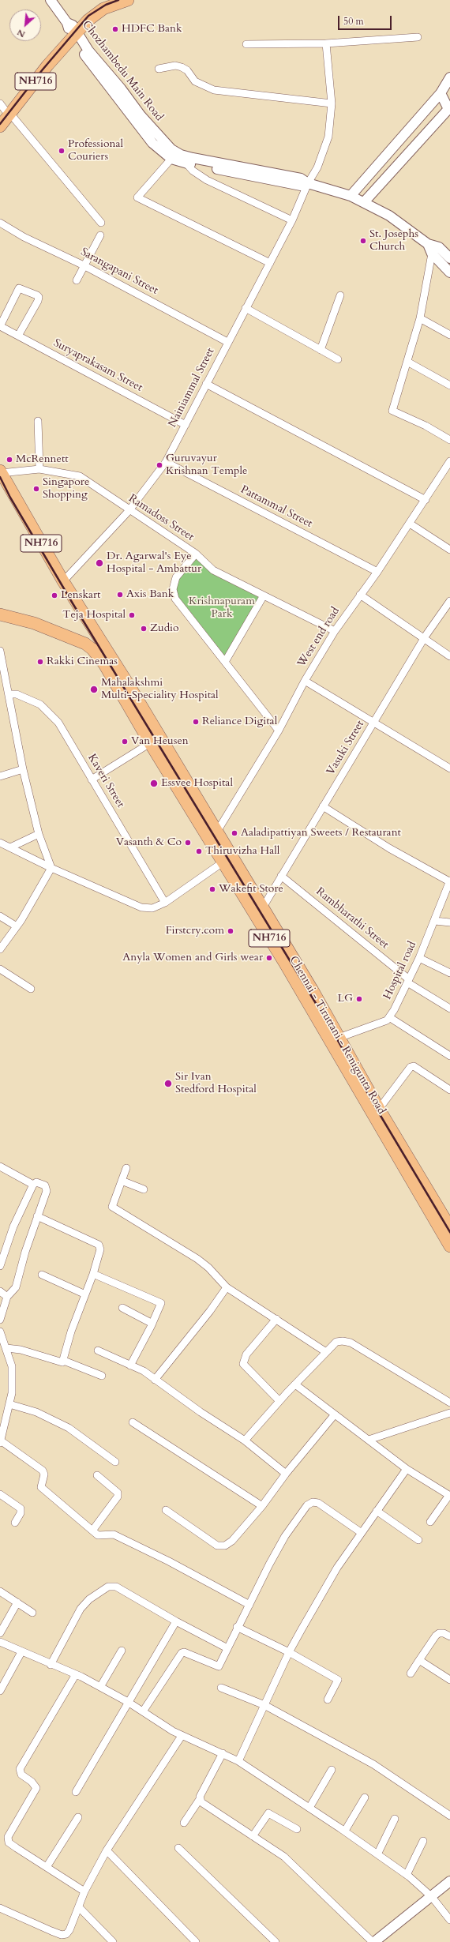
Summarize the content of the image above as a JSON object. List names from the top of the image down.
{
  "streets": {
    "highway": ["NH716", "Chennai - Tiruttani - Renigunta Road"],
    "street": [
      "Chozhambedu Main Road",
      "Sarangapani Street",
      "Suryaprakasam Street",
      "Nainiammal Street",
      "Pattammal Street",
      "Ramadoss Street",
      "West end road",
      "Vasuki Street",
      "Kaveri Street",
      "Rambharathi Street",
      "Hospital road"
    ]
  },
  "crossings": [
    ["Chozhambedu Main Road", "NH716"],
    ["Chozhambedu Main Road", "Nainiammal Street"],
    ["NH716", "Chennai - Tiruttani - Renigunta Road"],
    ["Sarangapani Street", "Nainiammal Street"],
    ["Suryaprakasam Street", "Nainiammal Street"],
    ["Nainiammal Street", "Pattammal Street"],
    ["Nainiammal Street", "Ramadoss Street"],
    ["Nainiammal Street", "Chennai - Tiruttani - Renigunta Road"],
    ["Pattammal Street", "West end road"],
    ["Ramadoss Street", "West end road"],
    ["Ramadoss Street", "Chennai - Tiruttani - Renigunta Road"],
    ["West end road", "Chennai - Tiruttani - Renigunta Road"],
    ["Vasuki Street", "Rambharathi Street"],
    ["Vasuki Street", "Chennai - Tiruttani - Renigunta Road"],
    ["Rambharathi Street", "Hospital road"],
    ["Hospital road", "Chennai - Tiruttani - Renigunta Road"]
  ],
  "parks": ["Krishnapuram Park"],
  "places": [
    "HDFC Bank",
    "Professional Couriers",
    "St. Josephs Church",
    "McRennett",
    "Guruvayur Krishnan Temple",
    "Singapore Shopping",
    "Dr. Agarwal's Eye Hospital - Ambattur",
    "Axis Bank",
    "Lenskart",
    "Teja Hospital",
    "Zudio",
    "Rakki Cinemas",
    "Mahalakshmi Multi-Speciality Hospital",
    "Reliance Digital",
    "Van Heusen",
    "Essvee Hospital",
    "Aaladipattiyan Sweets / Restaurant",
    "Vasanth & Co",
    "Thiruvizha Hall",
    "Wakefit Store",
    "Firstcry.com",
    "Anyla Women and Girls wear",
    "LG",
    "Sir Ivan Stedford Hospital"
  ],
  "scale_bar": "50 m",
  "north": "bottom left"
}
